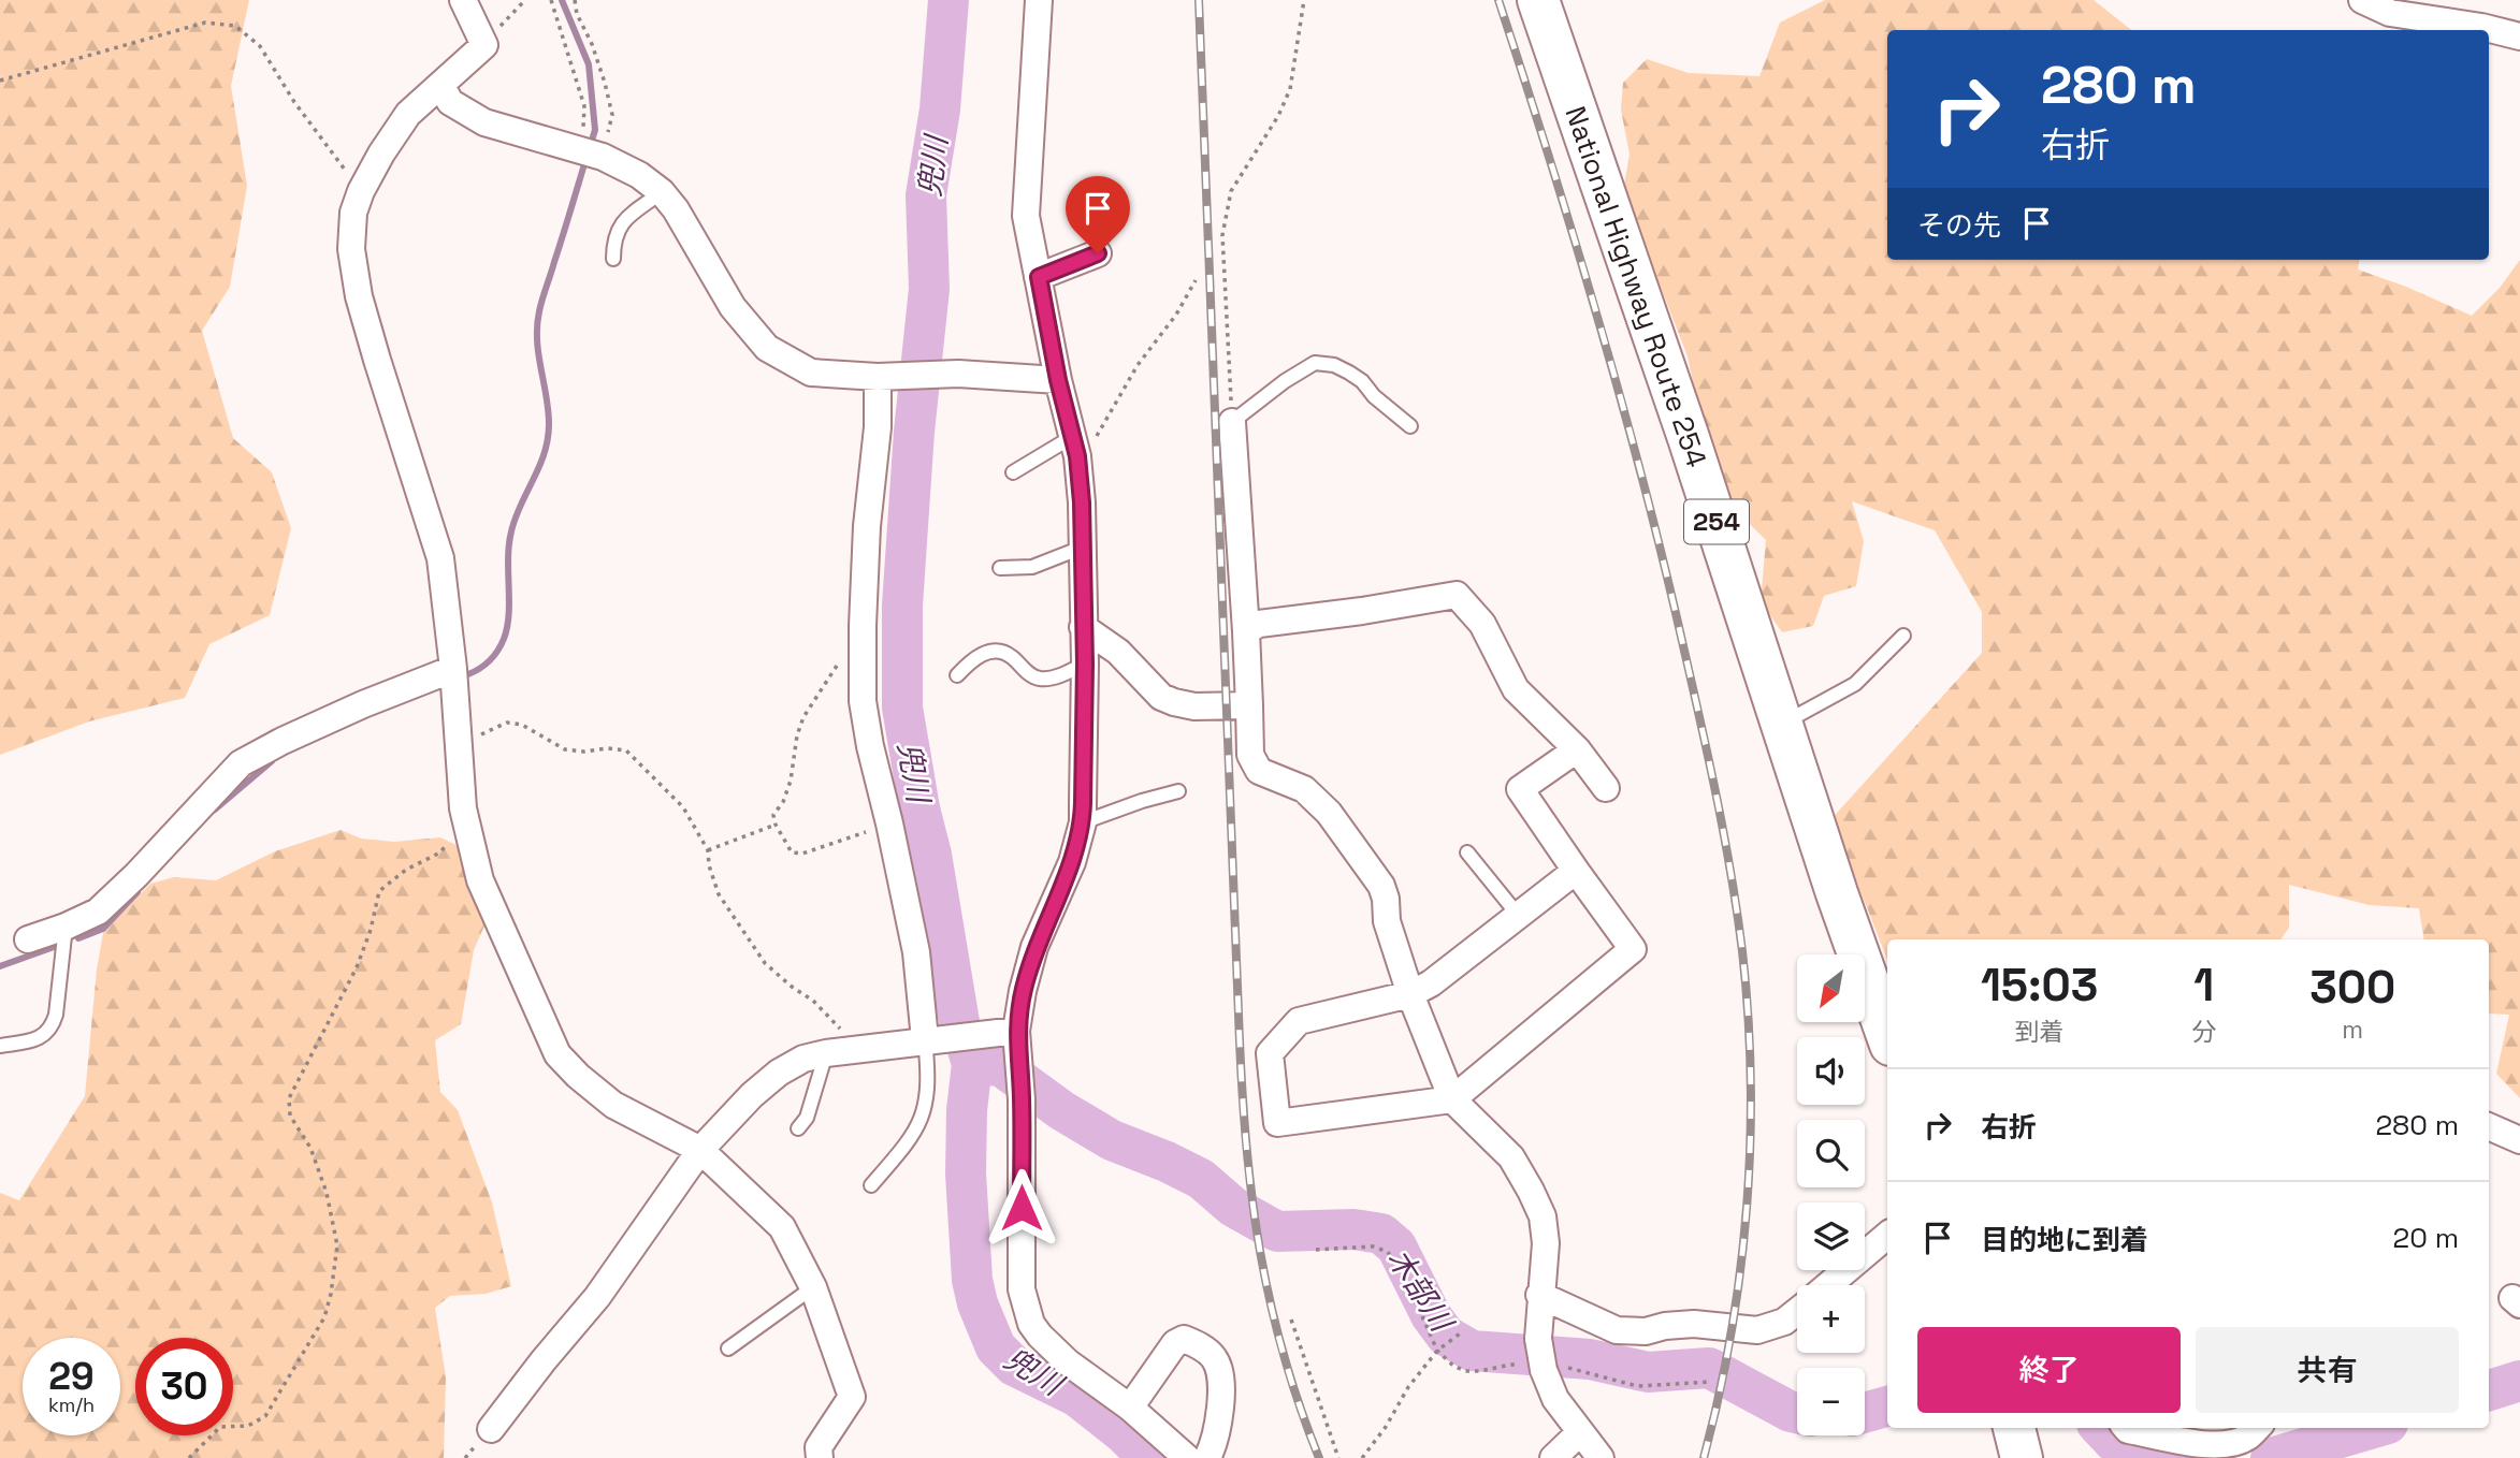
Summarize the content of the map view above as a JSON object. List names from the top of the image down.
{
  "streets": {
    "highway": ["National Highway Route 254", "254"]
  },
  "water": ["兜川", "木部川"],
  "north": "bottom left",
  "page": {
    "turn": ["280 m", "右折"],
    "then": "その先",
    "eta": [
      "15:03",
      "到着",
      "1",
      "分",
      "300",
      "m"
    ],
    "map_buttons": ["+", "−"],
    "list": [
      {
        "name": "右折",
        "value": "280 m"
      },
      {
        "name": "目的地に到着",
        "value": "20 m"
      }
    ],
    "buttons": ["終了", "共有"],
    "speed": "29 km/h",
    "limit": "30"
  }
}
